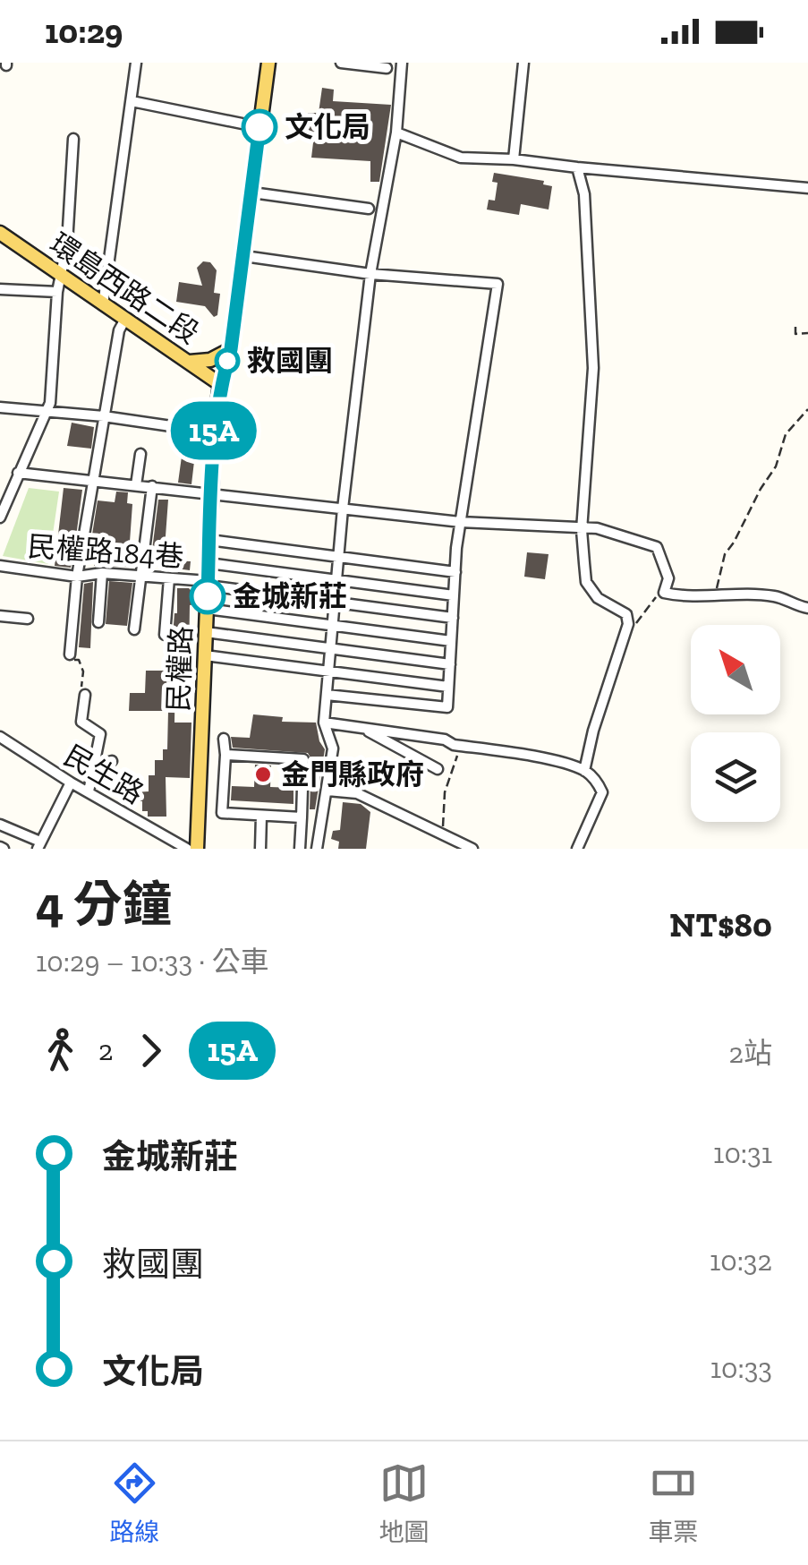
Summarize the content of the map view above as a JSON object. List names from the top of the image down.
{
  "streets": {
    "main road": ["環島西路二段", "民權路"],
    "street": ["民權路184巷", "民生路"]
  },
  "crossings": [
    ["環島西路二段", "民權路"],
    ["民權路184巷", "民權路"]
  ],
  "places": [
    "文化局",
    "救國團",
    "金城新莊",
    "金門縣政府"
  ],
  "lines": ["bus line 15A"],
  "north": "top left",
  "page": {
    "status": "10:29",
    "on_map": "15A",
    "heading": ["4 分鐘", "10:29 – 10:33 · 公車", "NT$80"],
    "legs": ["2", "15A", "2站"],
    "list": [
      {
        "name": "金城新莊",
        "value": "10:31"
      },
      {
        "name": "救國團",
        "value": "10:32"
      },
      {
        "name": "文化局",
        "value": "10:33"
      }
    ],
    "tabs": ["路線", "地圖", "車票"]
  }
}
